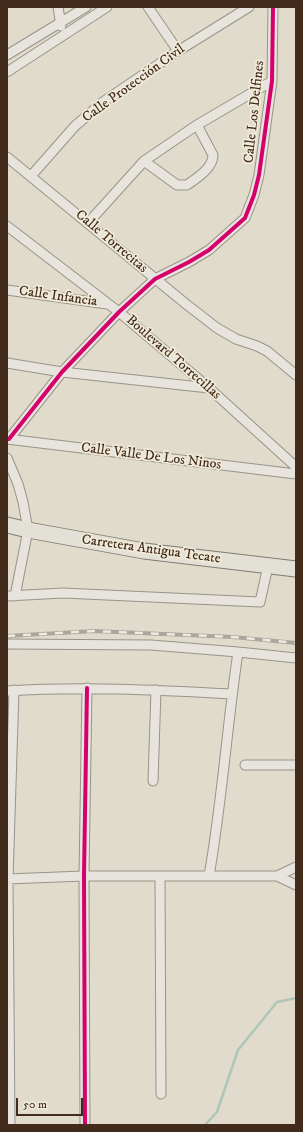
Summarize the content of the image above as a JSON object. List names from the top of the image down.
{
  "streets": {
    "main road": ["Carretera Antigua Tecate"],
    "street": [
      "Calle Protección Civil",
      "Calle Los Delfines",
      "Calle Torrecitas",
      "Calle Infancia",
      "Boulevard Torrecillas",
      "Calle Valle De Los Ninos"
    ]
  },
  "crossings": [
    ["Calle Protección Civil", "Calle Torrecitas"],
    ["Calle Los Delfines", "Calle Torrecitas"],
    ["Calle Infancia", "Boulevard Torrecillas"]
  ],
  "scale_bar": "50 m"
}
